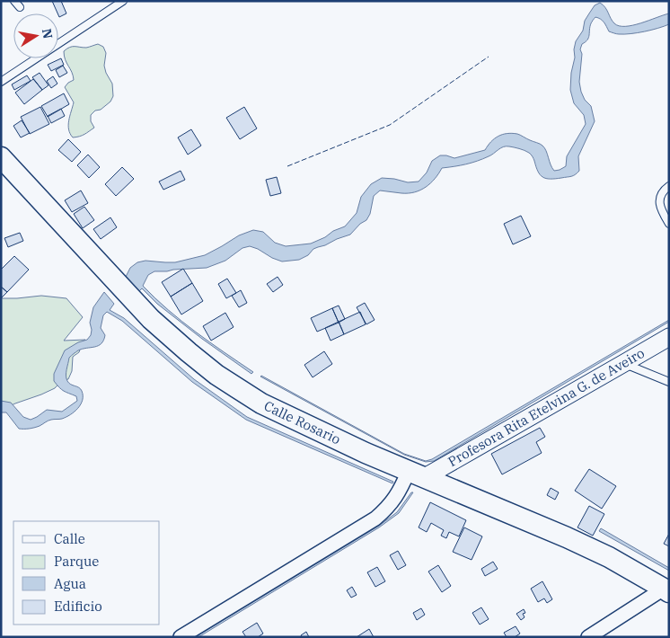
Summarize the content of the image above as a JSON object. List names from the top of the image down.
{
  "streets": {
    "main road": ["Calle Rosario"],
    "street": ["Profesora Rita Etelvina G. de Aveiro"]
  },
  "crossings": [
    ["Profesora Rita Etelvina G. de Aveiro", "Calle Rosario"]
  ],
  "legend": [
    "Calle",
    "Parque",
    "Agua",
    "Edificio"
  ],
  "north": "right"
}
